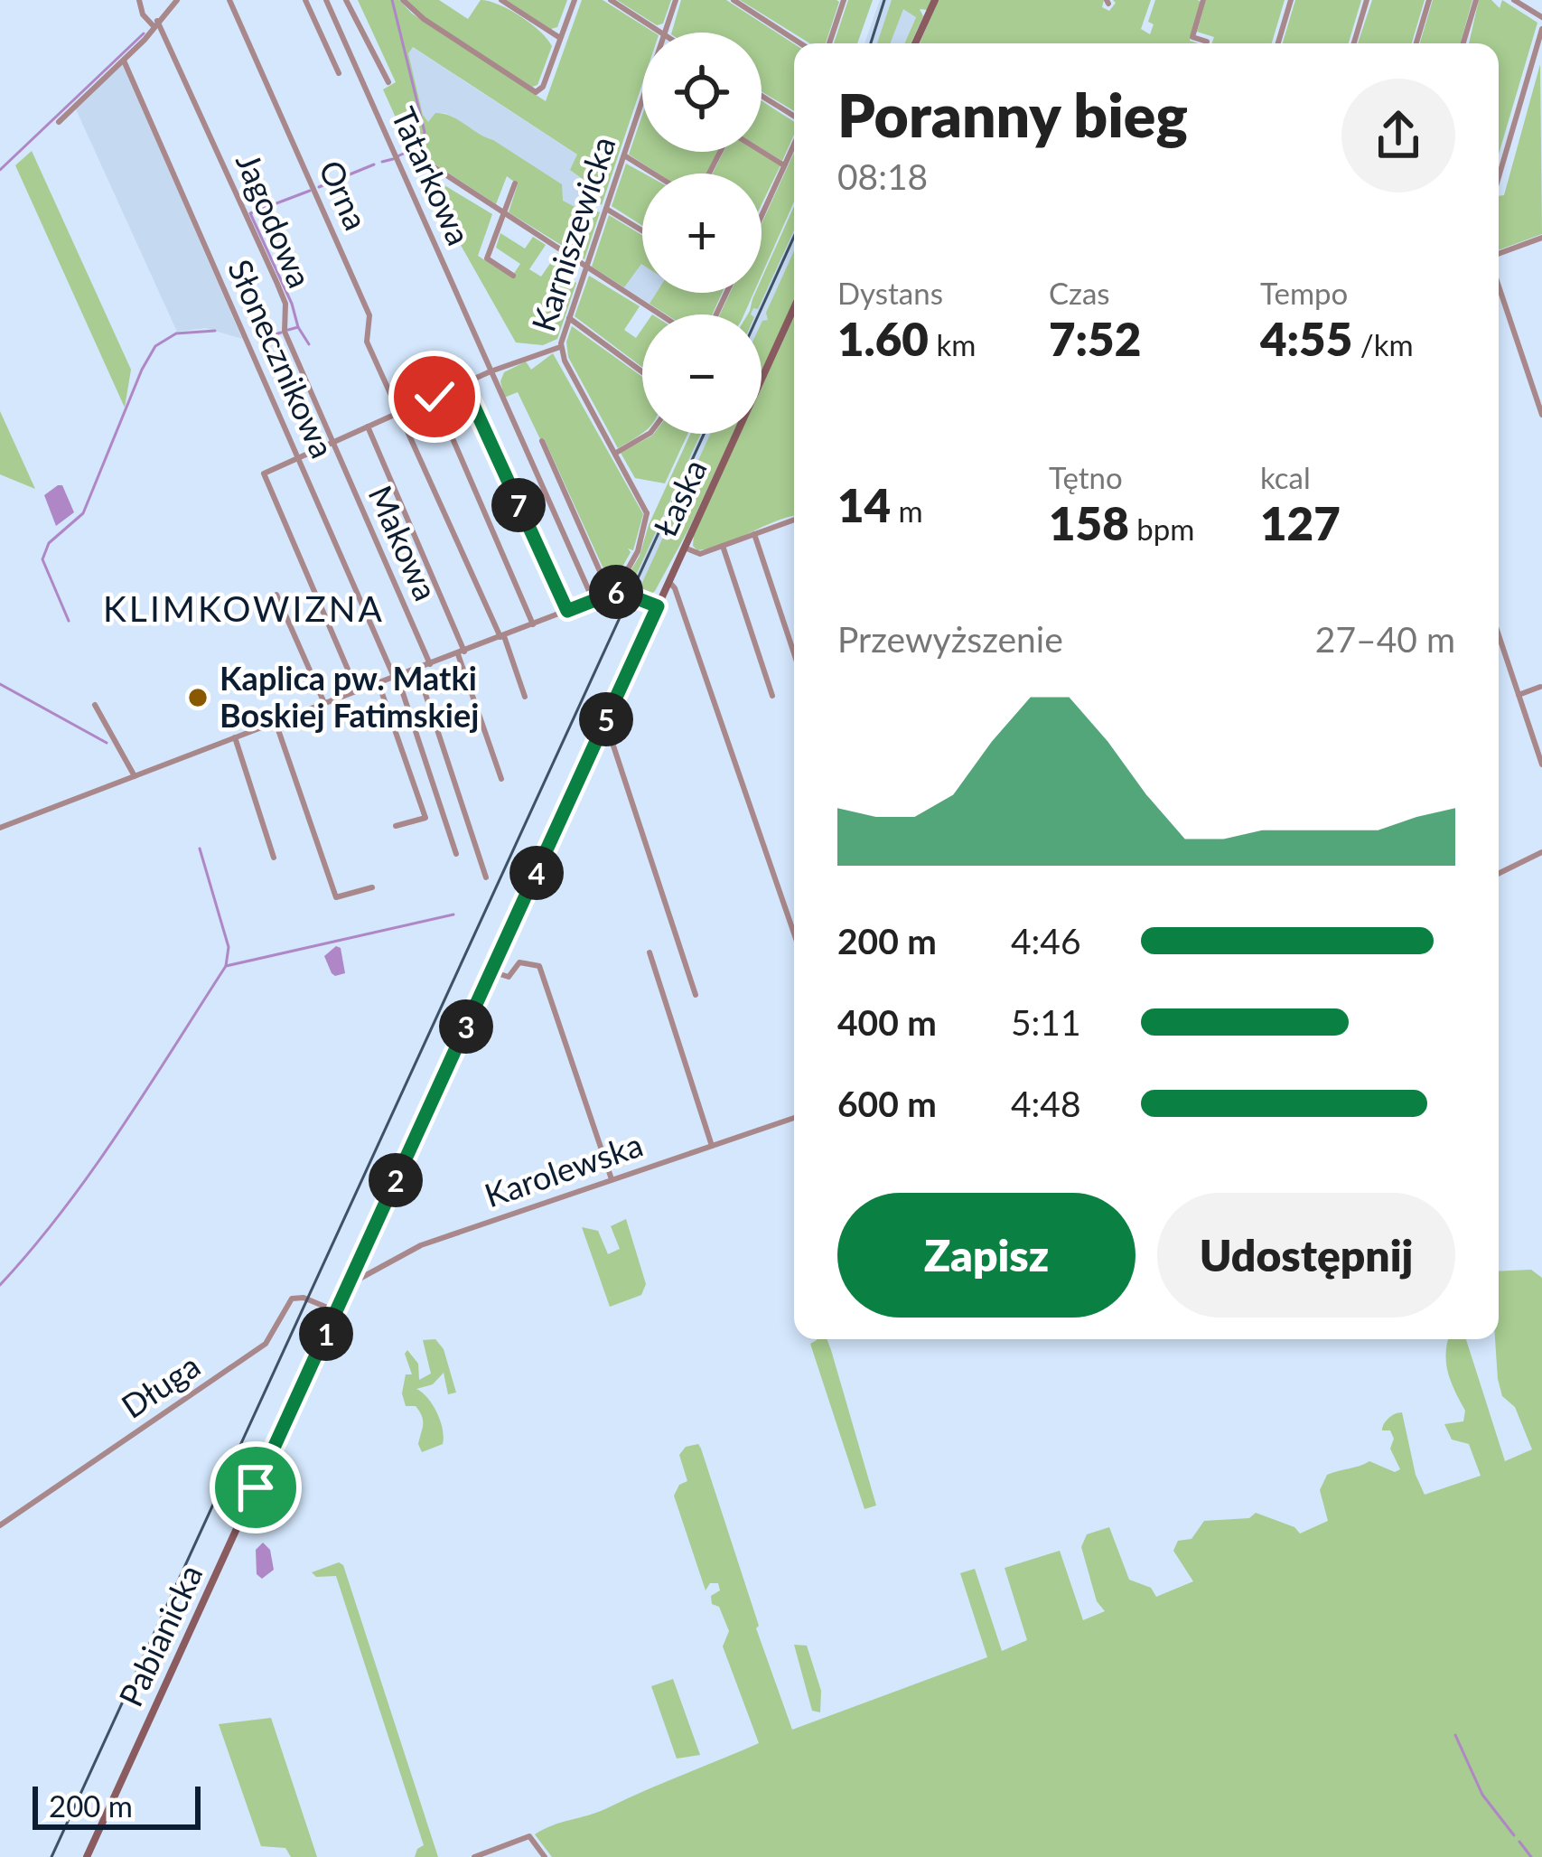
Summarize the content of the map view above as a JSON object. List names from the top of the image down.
{
  "streets": {
    "main road": ["Łaska", "Pabianicka"],
    "street": [
      "Tatarkowa",
      "Orna",
      "Jagodowa",
      "Karniszewicka",
      "Słonecznikowa",
      "Makowa",
      "Karolewska",
      "Długa"
    ]
  },
  "crossings": [
    ["Jagodowa", "Makowa"],
    ["Łaska", "Pabianicka"],
    ["Karolewska", "Pabianicka"],
    ["Długa", "Pabianicka"]
  ],
  "districts": ["KLIMKOWIZNA"],
  "places": ["Kaplica pw. Matki Boskiej Fatimskiej"],
  "scale_bar": "200 m",
  "page": {
    "map_buttons": ["+", "−"],
    "heading": ["Poranny bieg", "08:18"],
    "stats": [
      ["Dystans", "1.60 km"],
      ["Czas", "7:52"],
      ["Tempo", "4:55 /km"],
      ["14 m"],
      ["Tętno", "158 bpm"],
      ["kcal", "127"]
    ],
    "pins": [
      "7",
      "6",
      "5",
      "4",
      "3",
      "2",
      "1"
    ],
    "chart": ["Przewyższenie", "27–40 m"],
    "list": [
      {
        "name": "200 m",
        "note": "4:46"
      },
      {
        "name": "400 m",
        "note": "5:11"
      },
      {
        "name": "600 m",
        "note": "4:48"
      }
    ],
    "buttons": ["Zapisz", "Udostępnij"],
    "scale": "200 m"
  }
}
